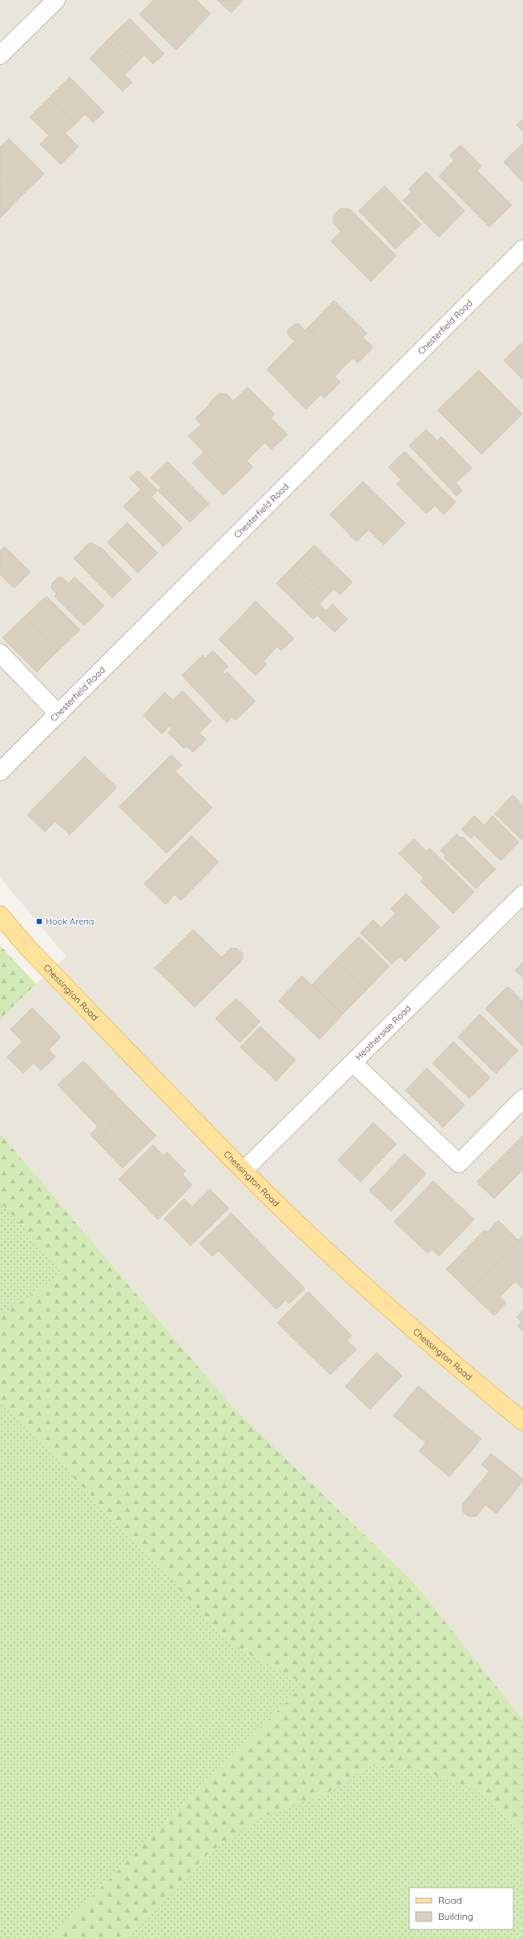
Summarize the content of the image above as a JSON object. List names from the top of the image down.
{
  "streets": {
    "main road": ["Chessington Road"],
    "street": ["Chesterfield Road", "Heatherside Road"]
  },
  "crossings": [
    ["Chessington Road", "Heatherside Road"]
  ],
  "places": {
    "transit": ["Hook Arena"]
  },
  "legend": ["Road", "Building"]
}
